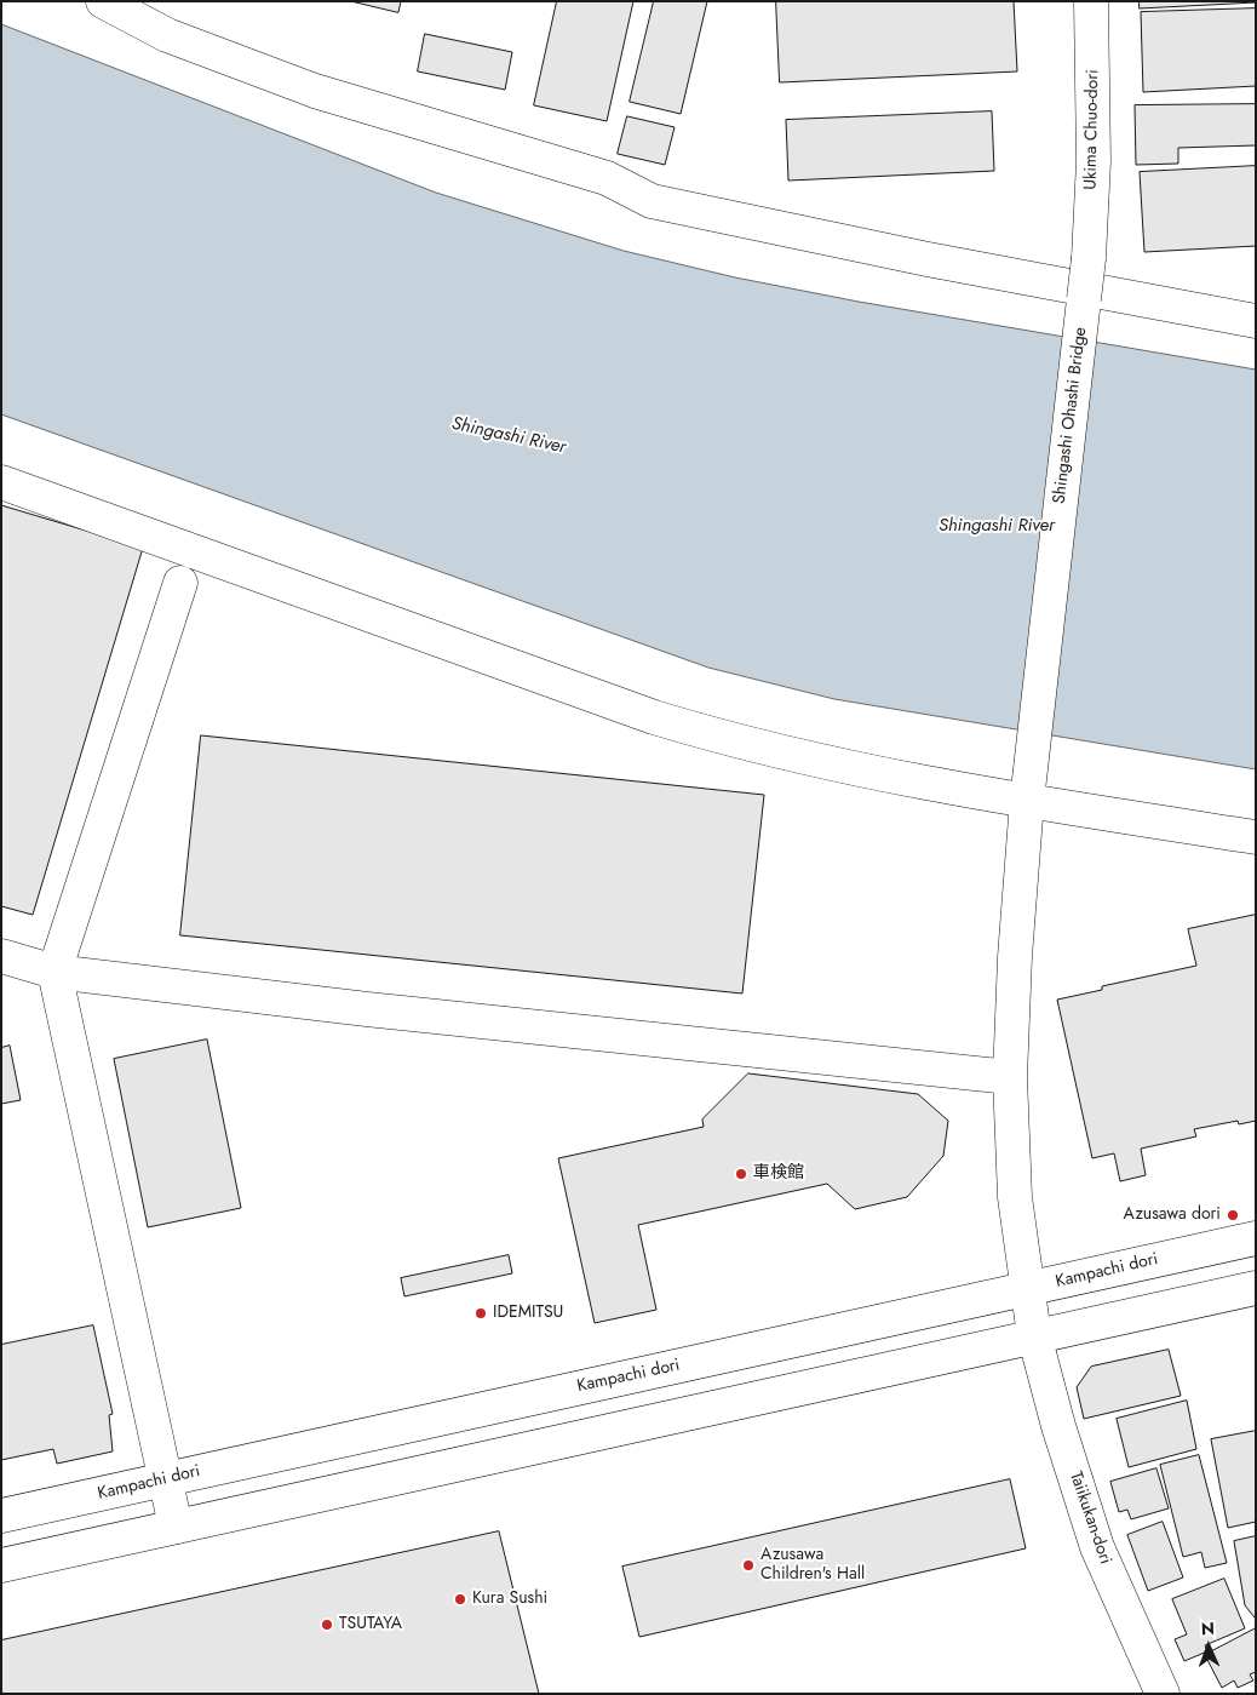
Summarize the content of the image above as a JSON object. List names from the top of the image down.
{
  "streets": {
    "street": [
      "Ukima Chuo-dori",
      "Shingashi Ohashi Bridge",
      "Kampachi dori",
      "Taiikukan-dori"
    ]
  },
  "crossings": [
    ["Ukima Chuo-dori", "Shingashi Ohashi Bridge"],
    ["Shingashi Ohashi Bridge", "Taiikukan-dori"],
    ["Kampachi dori", "Taiikukan-dori"]
  ],
  "water": ["Shingashi River"],
  "places": [
    "車検館",
    "Azusawa dori",
    "IDEMITSU",
    "Azusawa Children's Hall",
    "Kura Sushi",
    "TSUTAYA"
  ],
  "north": "top"
}
